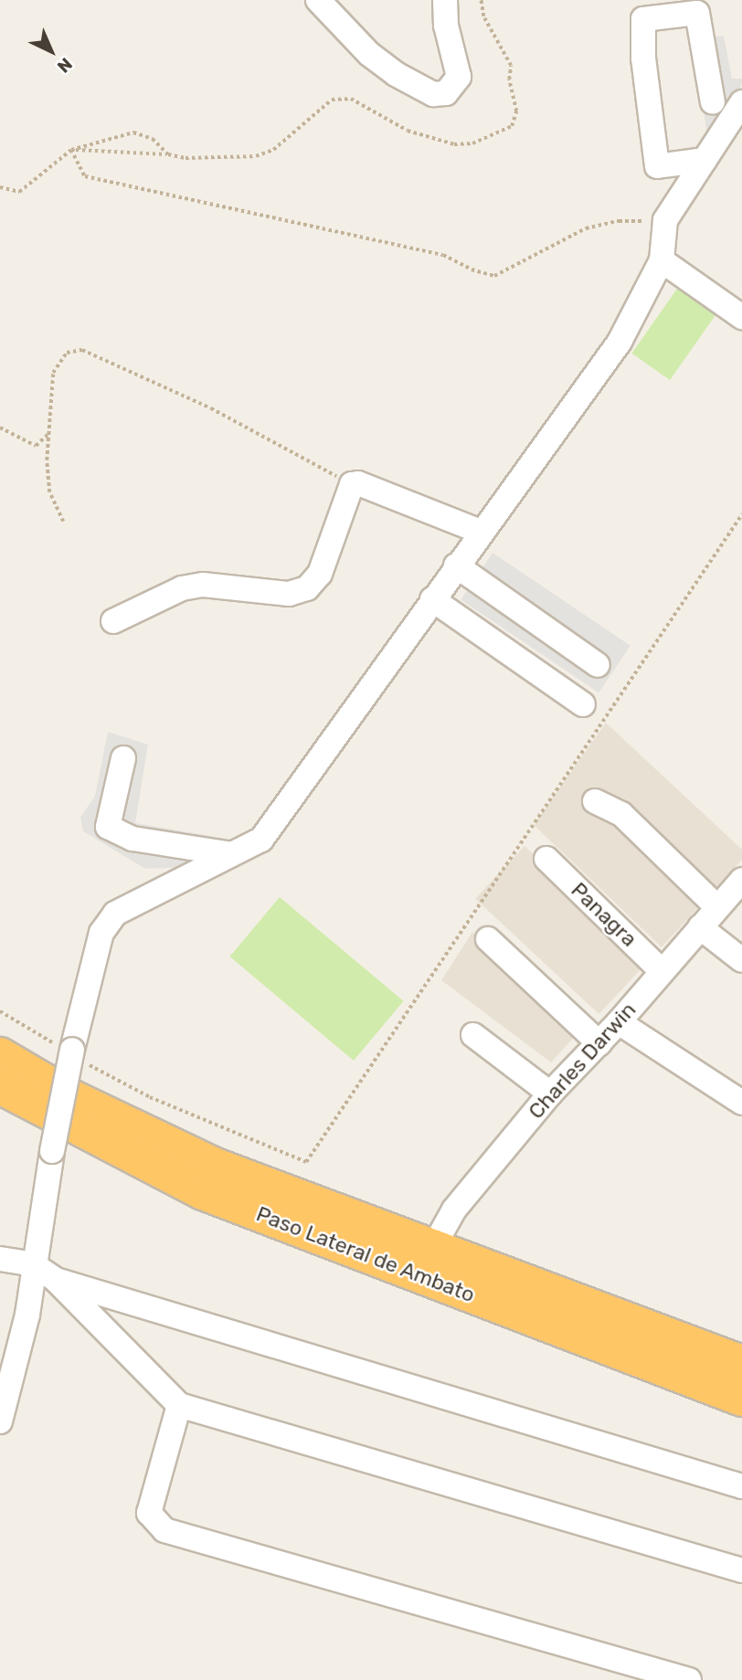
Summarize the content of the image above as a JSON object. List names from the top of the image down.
{
  "streets": {
    "highway": ["Paso Lateral de Ambato"],
    "street": ["Panagra", "Charles Darwin"]
  },
  "crossings": [
    ["Panagra", "Charles Darwin"],
    ["Charles Darwin", "Paso Lateral de Ambato"]
  ],
  "north": "bottom right"
}
